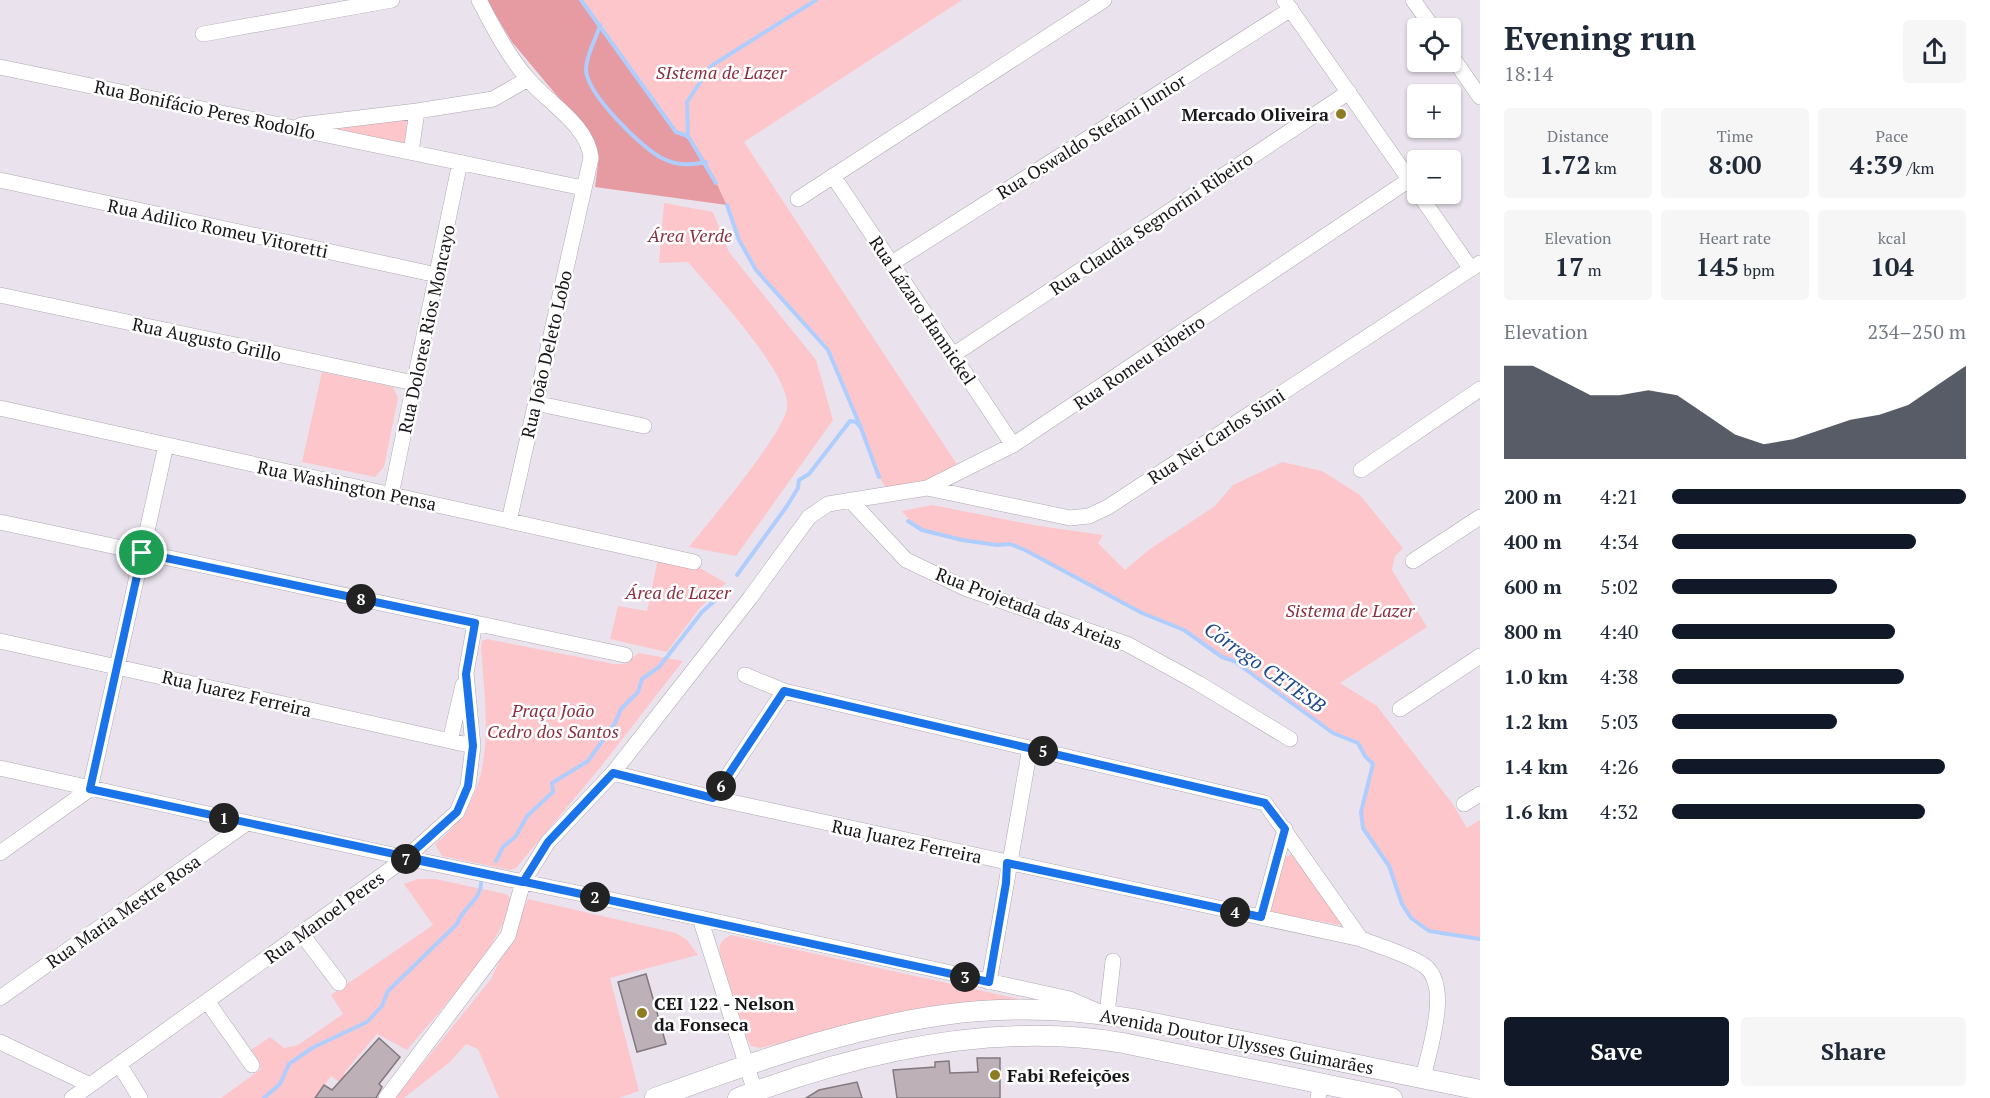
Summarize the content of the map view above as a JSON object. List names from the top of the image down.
{
  "streets": {
    "main road": ["Avenida Doutor Ulysses Guimarães"],
    "street": [
      "Rua Bonifácio Peres Rodolfo",
      "Rua Oswaldo Stefani Junior",
      "Rua Claudia Segnorini Ribeiro",
      "Rua Adilico Romeu Vitoretti",
      "Rua Lázaro Hannickel",
      "Rua Dolores Rios Moncayo",
      "Rua Augusto Grillo",
      "Rua João Deleto Lobo",
      "Rua Romeu Ribeiro",
      "Rua Nei Carlos Simi",
      "Rua Washington Pensa",
      "Rua Projetada das Areias",
      "Rua Juarez Ferreira",
      "Rua Maria Mestre Rosa",
      "Rua Manoel Peres"
    ]
  },
  "crossings": [
    ["Rua Bonifácio Peres Rodolfo", "Rua Dolores Rios Moncayo"],
    ["Rua Bonifácio Peres Rodolfo", "Rua João Deleto Lobo"],
    ["Rua Oswaldo Stefani Junior", "Rua Lázaro Hannickel"],
    ["Rua Claudia Segnorini Ribeiro", "Rua Lázaro Hannickel"],
    ["Rua Adilico Romeu Vitoretti", "Rua Dolores Rios Moncayo"],
    ["Rua Lázaro Hannickel", "Rua Romeu Ribeiro"],
    ["Rua Dolores Rios Moncayo", "Rua Augusto Grillo"],
    ["Rua Dolores Rios Moncayo", "Rua Washington Pensa"],
    ["Rua João Deleto Lobo", "Rua Washington Pensa"],
    ["Rua Romeu Ribeiro", "Rua Nei Carlos Simi"],
    ["Rua Romeu Ribeiro", "Rua Projetada das Areias"],
    ["Rua Juarez Ferreira", "Rua Manoel Peres"],
    ["Rua Juarez Ferreira", "Avenida Doutor Ulysses Guimarães"]
  ],
  "water": ["Córrego CETESB"],
  "parks": [
    "SIstema de Lazer",
    "Área Verde",
    "Área de Lazer",
    "Sistema de Lazer",
    "Praça João Cedro dos Santos"
  ],
  "places": ["Mercado Oliveira", "CEI 122 - Nelson da Fonseca", "Fabi Refeições"],
  "page": {
    "heading": ["Evening run", "18:14"],
    "map_buttons": ["+", "−"],
    "stats": [
      ["Distance", "1.72 km"],
      ["Time", "8:00"],
      ["Pace", "4:39 /km"],
      ["Elevation", "17 m"],
      ["Heart rate", "145 bpm"],
      ["kcal", "104"]
    ],
    "chart": ["Elevation", "234–250 m"],
    "list": [
      {
        "name": "200 m",
        "note": "4:21"
      },
      {
        "name": "400 m",
        "note": "4:34"
      },
      {
        "name": "600 m",
        "note": "5:02"
      },
      {
        "name": "800 m",
        "note": "4:40"
      },
      {
        "name": "1.0 km",
        "note": "4:38"
      },
      {
        "name": "1.2 km",
        "note": "5:03"
      },
      {
        "name": "1.4 km",
        "note": "4:26"
      },
      {
        "name": "1.6 km",
        "note": "4:32"
      }
    ],
    "pins": [
      "8",
      "5",
      "6",
      "1",
      "7",
      "2",
      "4",
      "3"
    ],
    "buttons": ["Save", "Share"]
  }
}
